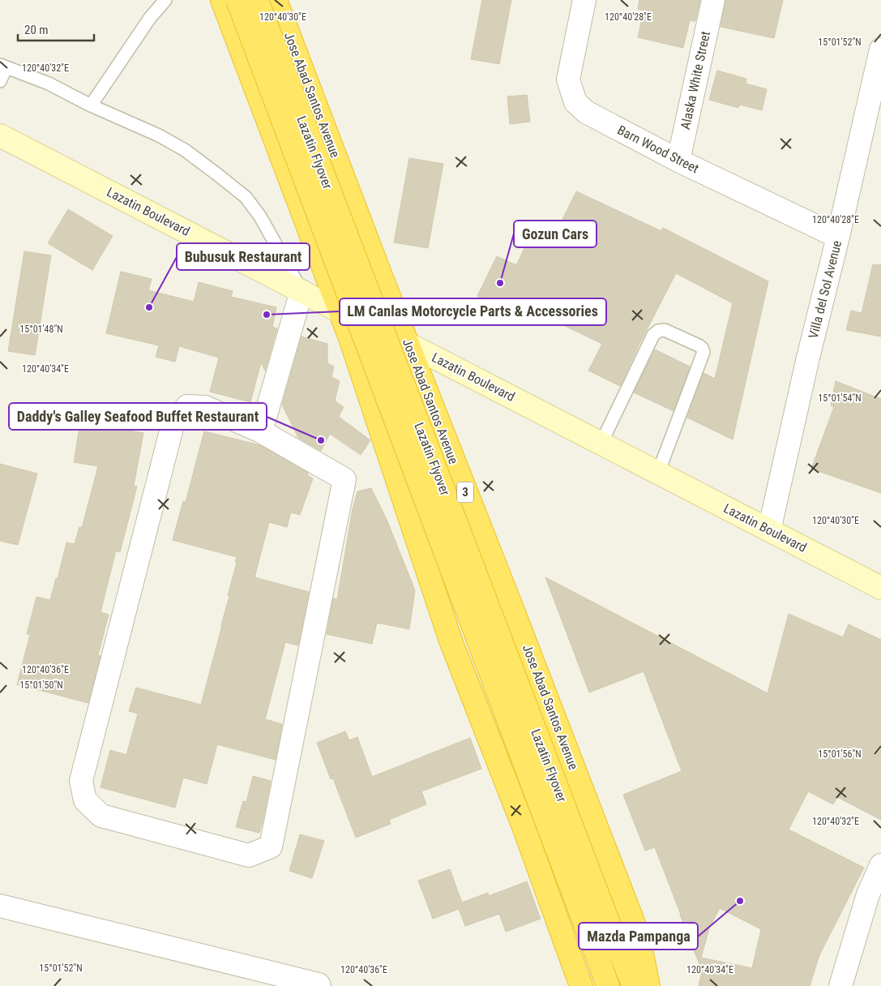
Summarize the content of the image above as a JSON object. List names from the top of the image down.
{
  "streets": {
    "highway": ["Jose Abad Santos Avenue", "Lazatin Flyover", "3"],
    "main road": ["Lazatin Boulevard"],
    "street": ["Alaska White Street", "Barn Wood Street", "Villa del Sol Avenue"]
  },
  "crossings": [
    ["Alaska White Street", "Barn Wood Street"],
    ["Jose Abad Santos Avenue", "Lazatin Boulevard"],
    ["Barn Wood Street", "Villa del Sol Avenue"],
    ["Lazatin Boulevard", "Villa del Sol Avenue"]
  ],
  "places": [
    "Gozun Cars",
    "Bubusuk Restaurant",
    "LM Canlas Motorcycle Parts & Accessories",
    "Daddy's Galley Seafood Buffet Restaurant",
    "Mazda Pampanga"
  ],
  "scale_bar": "20 m",
  "coordinates": [
    "120°40'30\"E",
    "120°40'28\"E",
    "15°01'52\"N",
    "120°40'32\"E",
    "15°01'48\"N",
    "120°40'34\"E",
    "15°01'54\"N",
    "120°40'36\"E",
    "15°01'50\"N",
    "15°01'56\"N"
  ]
}
